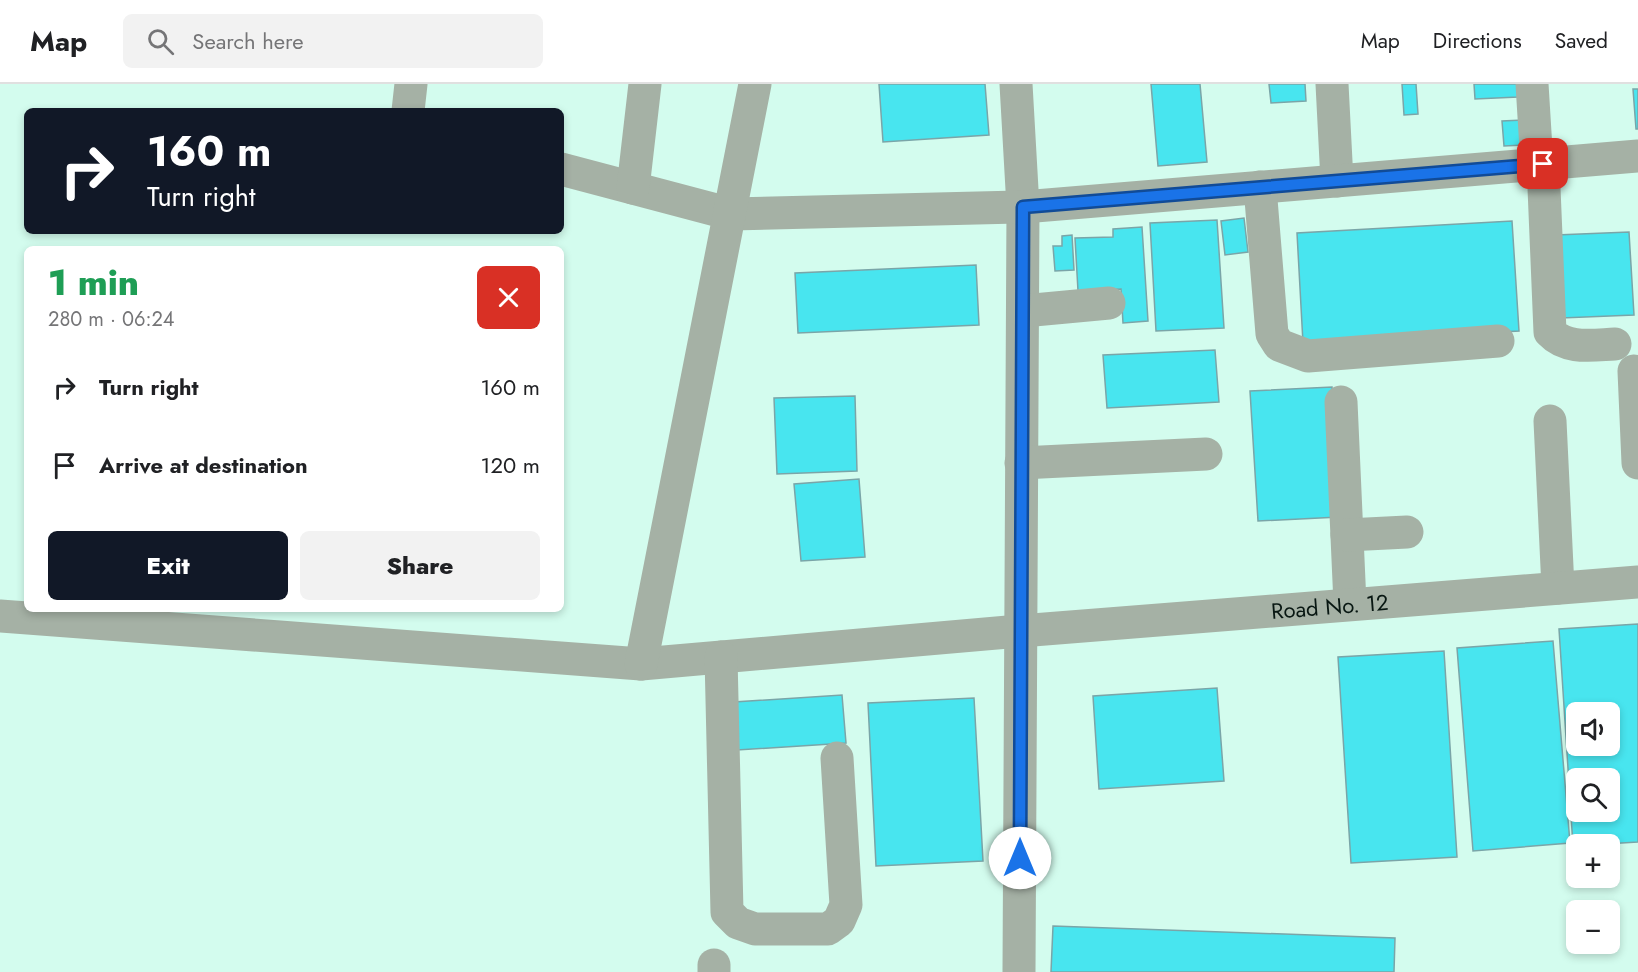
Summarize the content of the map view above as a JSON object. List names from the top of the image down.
{
  "streets": {
    "street": ["Road No. 12"]
  },
  "page": {
    "header": "Map",
    "search": "Search here",
    "nav": ["Map", "Directions", "Saved"],
    "turn": ["160 m", "Turn right"],
    "heading": ["1 min", "280 m · 06:24"],
    "list": [
      {
        "name": "Turn right",
        "value": "160 m"
      },
      {
        "name": "Arrive at destination",
        "value": "120 m"
      }
    ],
    "buttons": ["Exit", "Share"],
    "map_buttons": ["+", "−"]
  }
}
